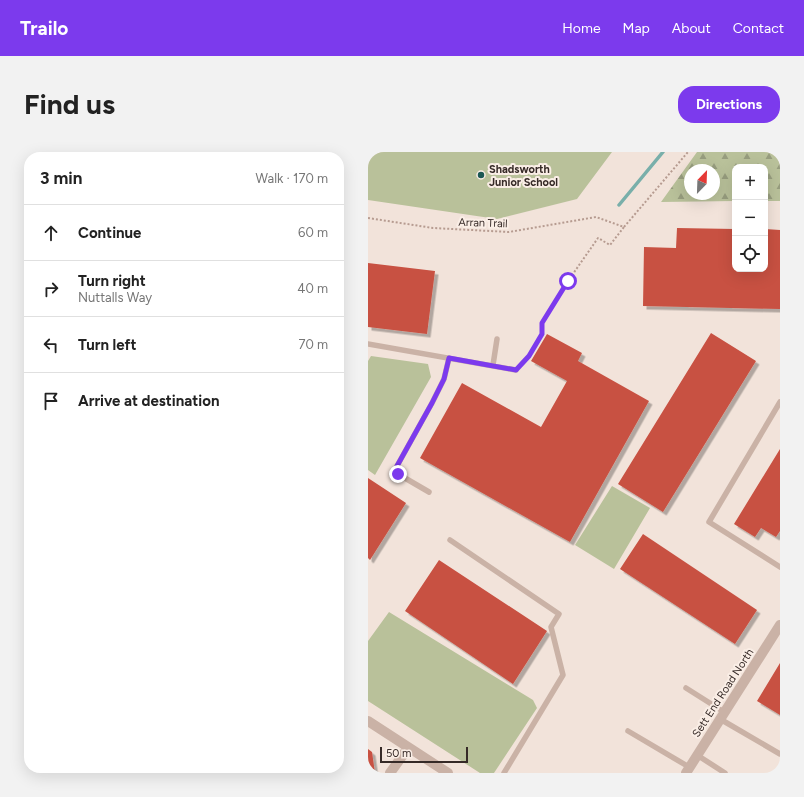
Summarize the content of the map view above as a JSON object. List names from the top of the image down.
{
  "streets": {
    "street": ["Sett End Road North"],
    "path": ["Arran Trail"]
  },
  "places": ["Shadsworth Junior School"],
  "scale_bar": "50 m",
  "north": "top right",
  "page": {
    "header": "Trailo",
    "nav": [
      "Home",
      "Map",
      "About",
      "Contact"
    ],
    "buttons": "Directions",
    "title": "Find us",
    "heading": ["3 min", "Walk · 170 m"],
    "map_buttons": ["+", "−"],
    "list": [
      ["Continue", "60 m"],
      ["Turn right", "Nuttalls Way", "40 m"],
      ["Turn left", "70 m"],
      "Arrive at destination"
    ],
    "scale": "50 m"
  }
}
